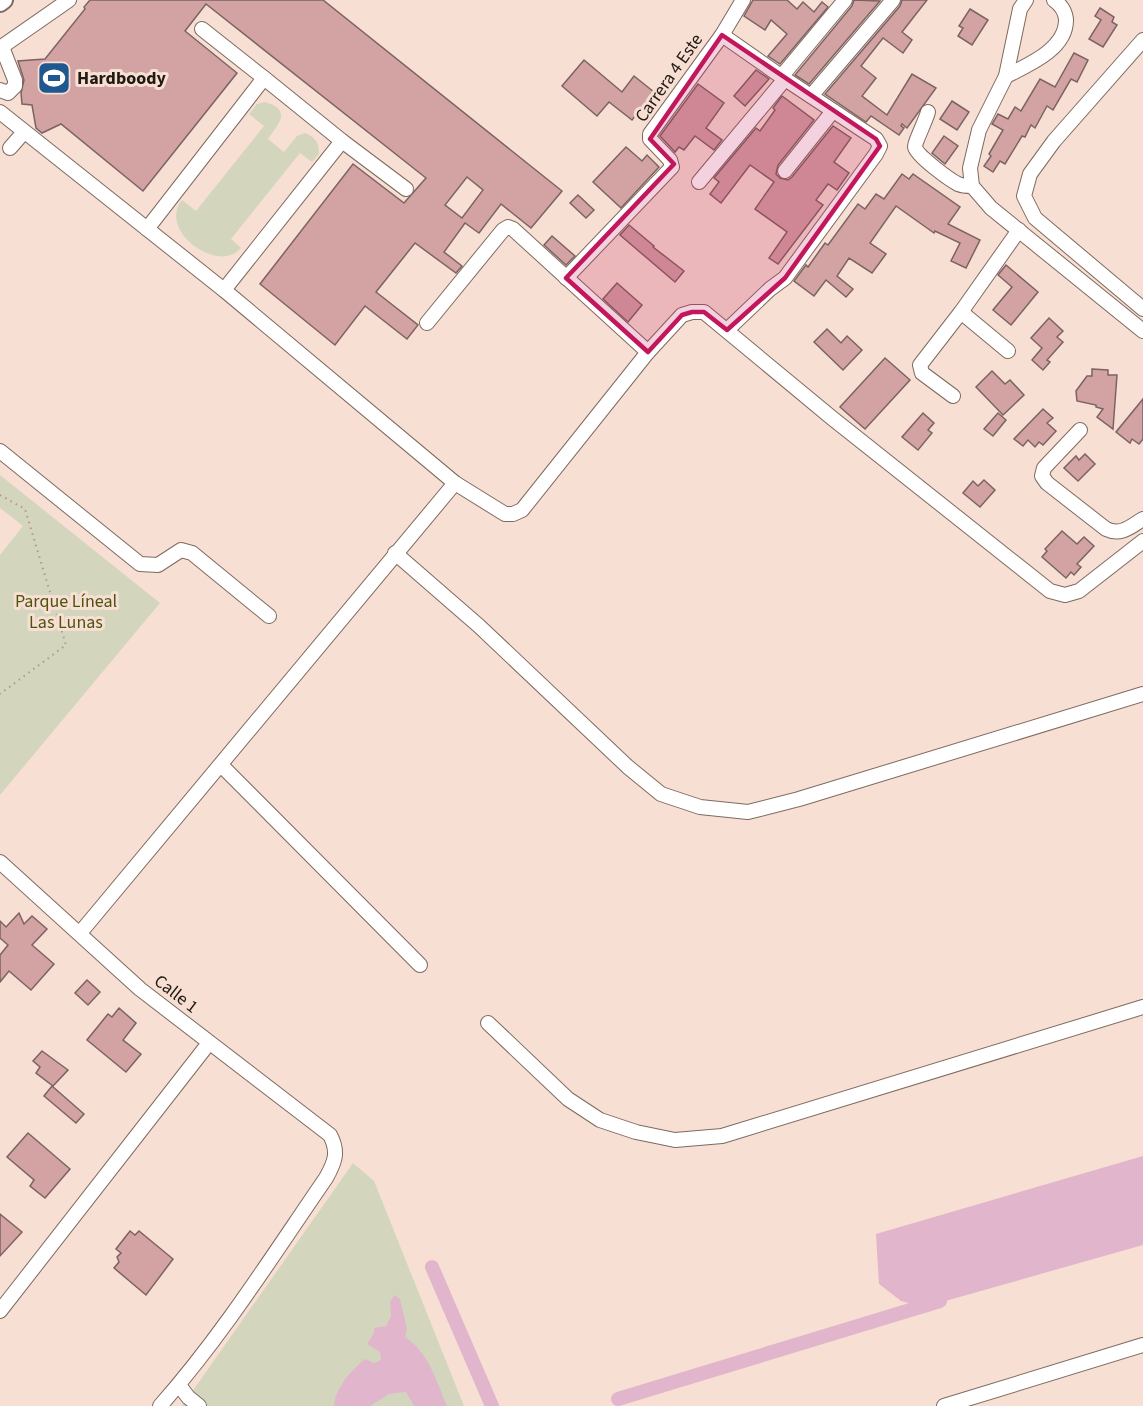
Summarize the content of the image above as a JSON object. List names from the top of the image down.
{
  "streets": {
    "street": ["Carrera 4 Este", "Calle 1"]
  },
  "parks": ["Parque Líneal Las Lunas"],
  "places": {
    "sports": ["Hardboody"]
  }
}
